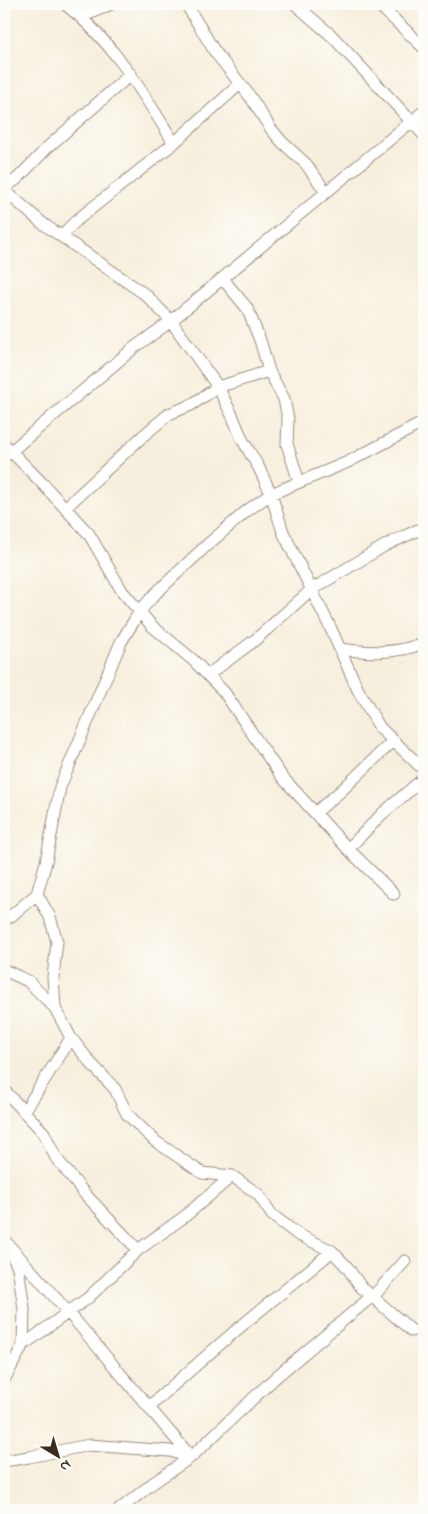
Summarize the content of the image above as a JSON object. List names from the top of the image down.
{
  "north": "bottom right"
}
